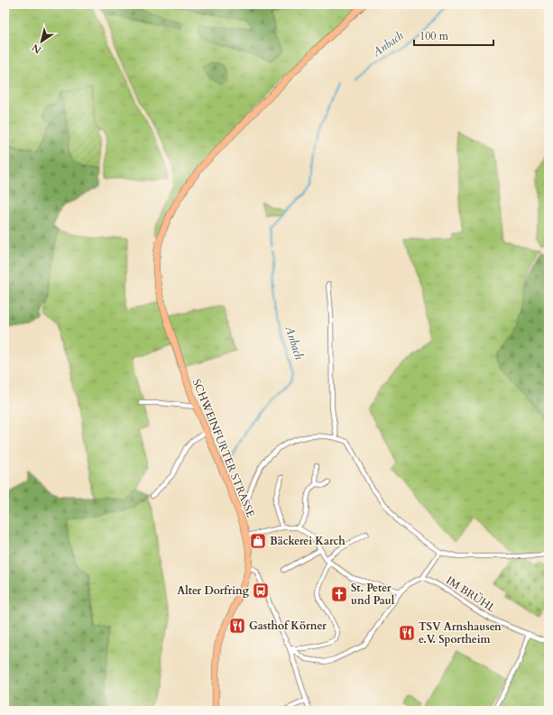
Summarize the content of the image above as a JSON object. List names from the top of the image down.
{
  "streets": {
    "main road": ["SCHWEINFURTER STRASSE"],
    "street": ["IM BRÜHL"]
  },
  "water": ["Anbach"],
  "places": {
    "shop": ["Bäckerei Karch"],
    "bus stop": ["Alter Dorfring"],
    "church": ["St. Peter und Paul"],
    "restaurant": ["Gasthof Körner", "TSV Arnshausen e.V. Sportheim"]
  },
  "scale_bar": "100 m",
  "north": "bottom left"
}
